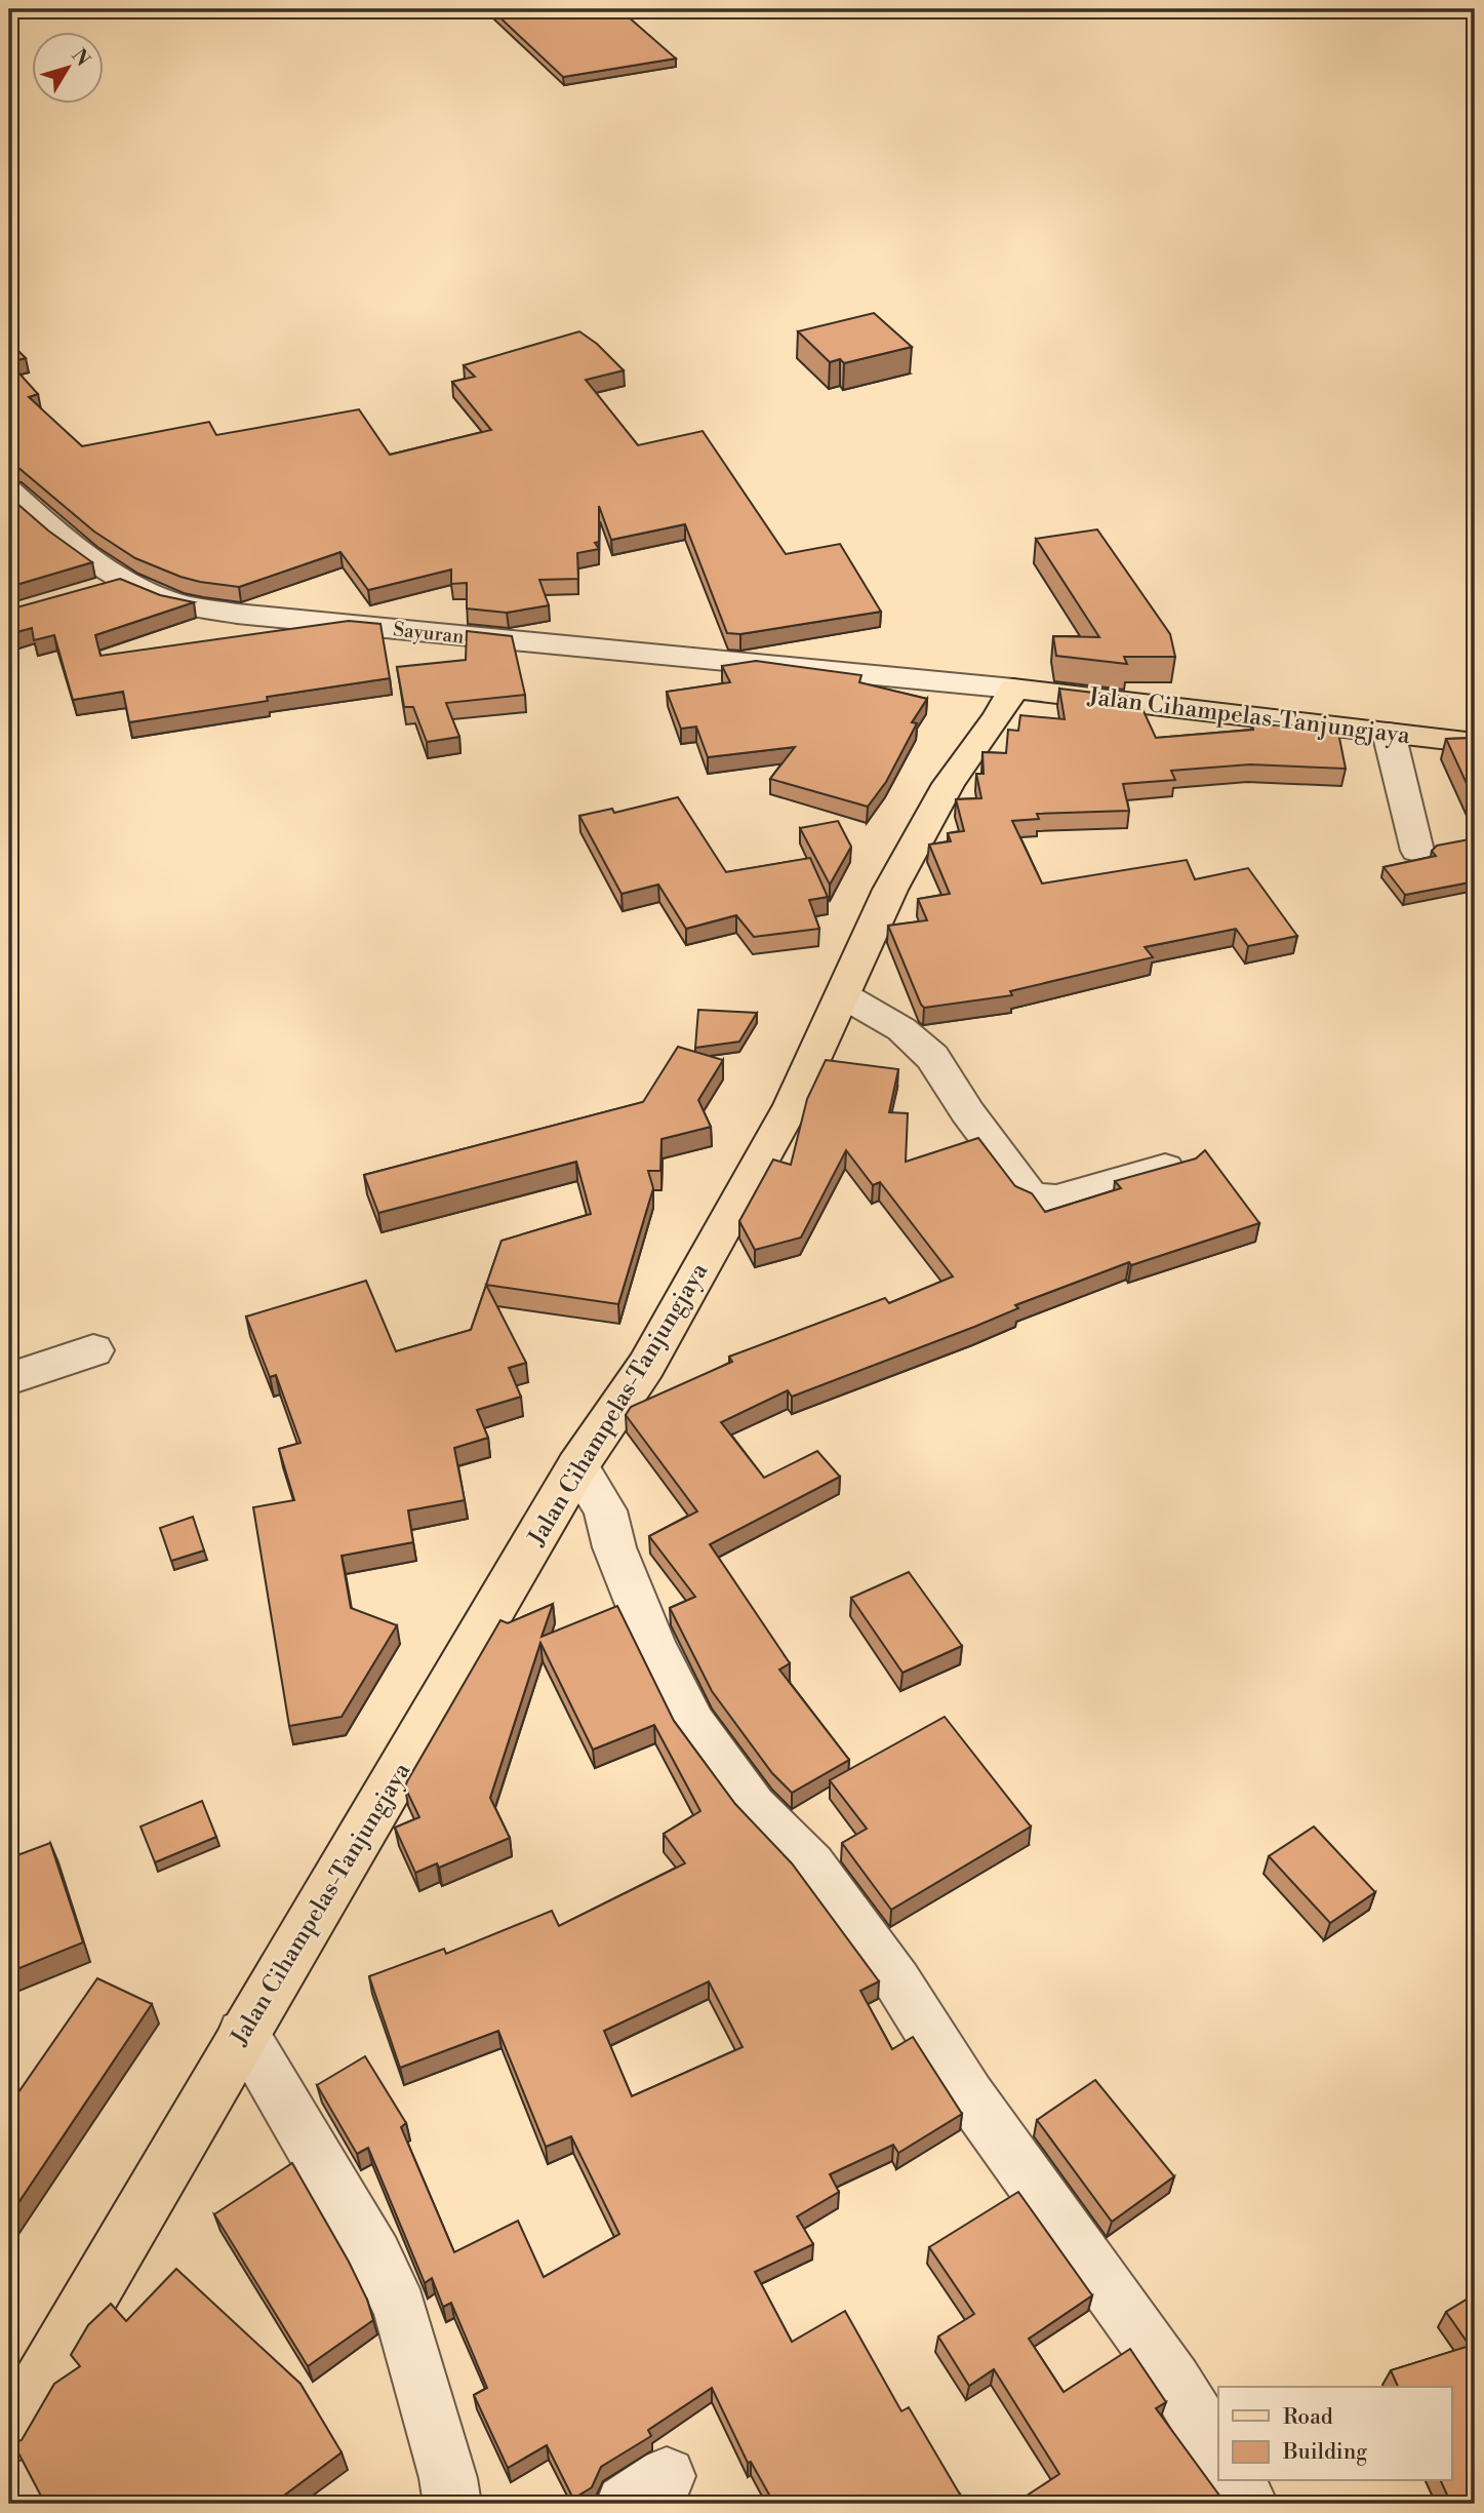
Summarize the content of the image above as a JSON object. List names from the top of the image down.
{
  "streets": {
    "main road": ["Jalan Cihampelas-Tanjungjaya"],
    "street": ["Sayuran"]
  },
  "crossings": [
    ["Sayuran", "Jalan Cihampelas-Tanjungjaya"]
  ],
  "legend": ["Road", "Building"],
  "north": "top right"
}
